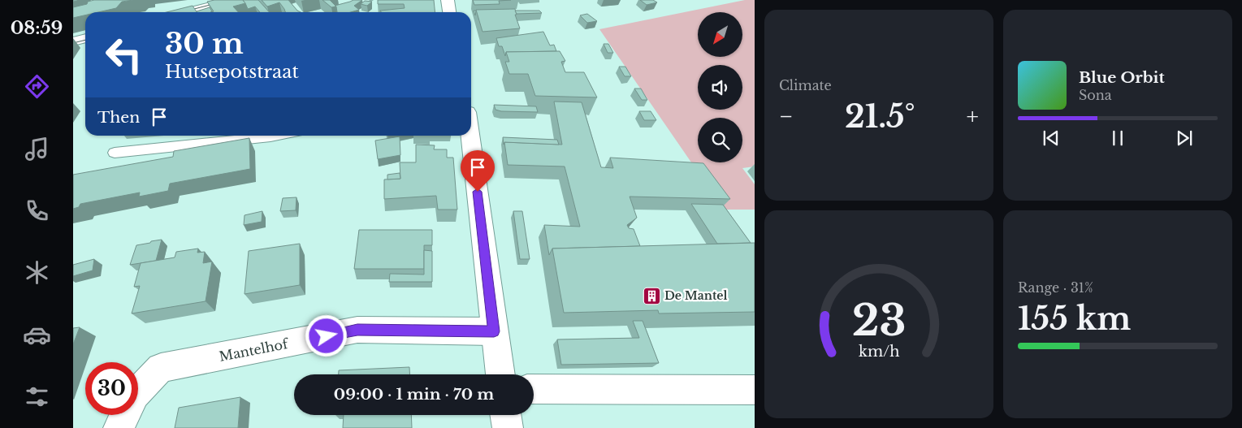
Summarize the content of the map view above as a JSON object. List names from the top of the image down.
{
  "streets": {
    "street": ["Mantelhof"]
  },
  "places": {
    "building": ["De Mantel"]
  },
  "north": "bottom left",
  "page": {
    "tabs": "08:59",
    "tile": [
      "Climate",
      ["Range · 31%", "155 km"]
    ],
    "turn": ["30 m", "Hutsepotstraat"],
    "song": ["Blue Orbit", "Sona"],
    "then": "Then",
    "heat": ["−", "21.5°", "+"],
    "limit": "30",
    "trip": "09:00 · 1 min · 70 m",
    "gauge": ["23", "km/h"]
  }
}
